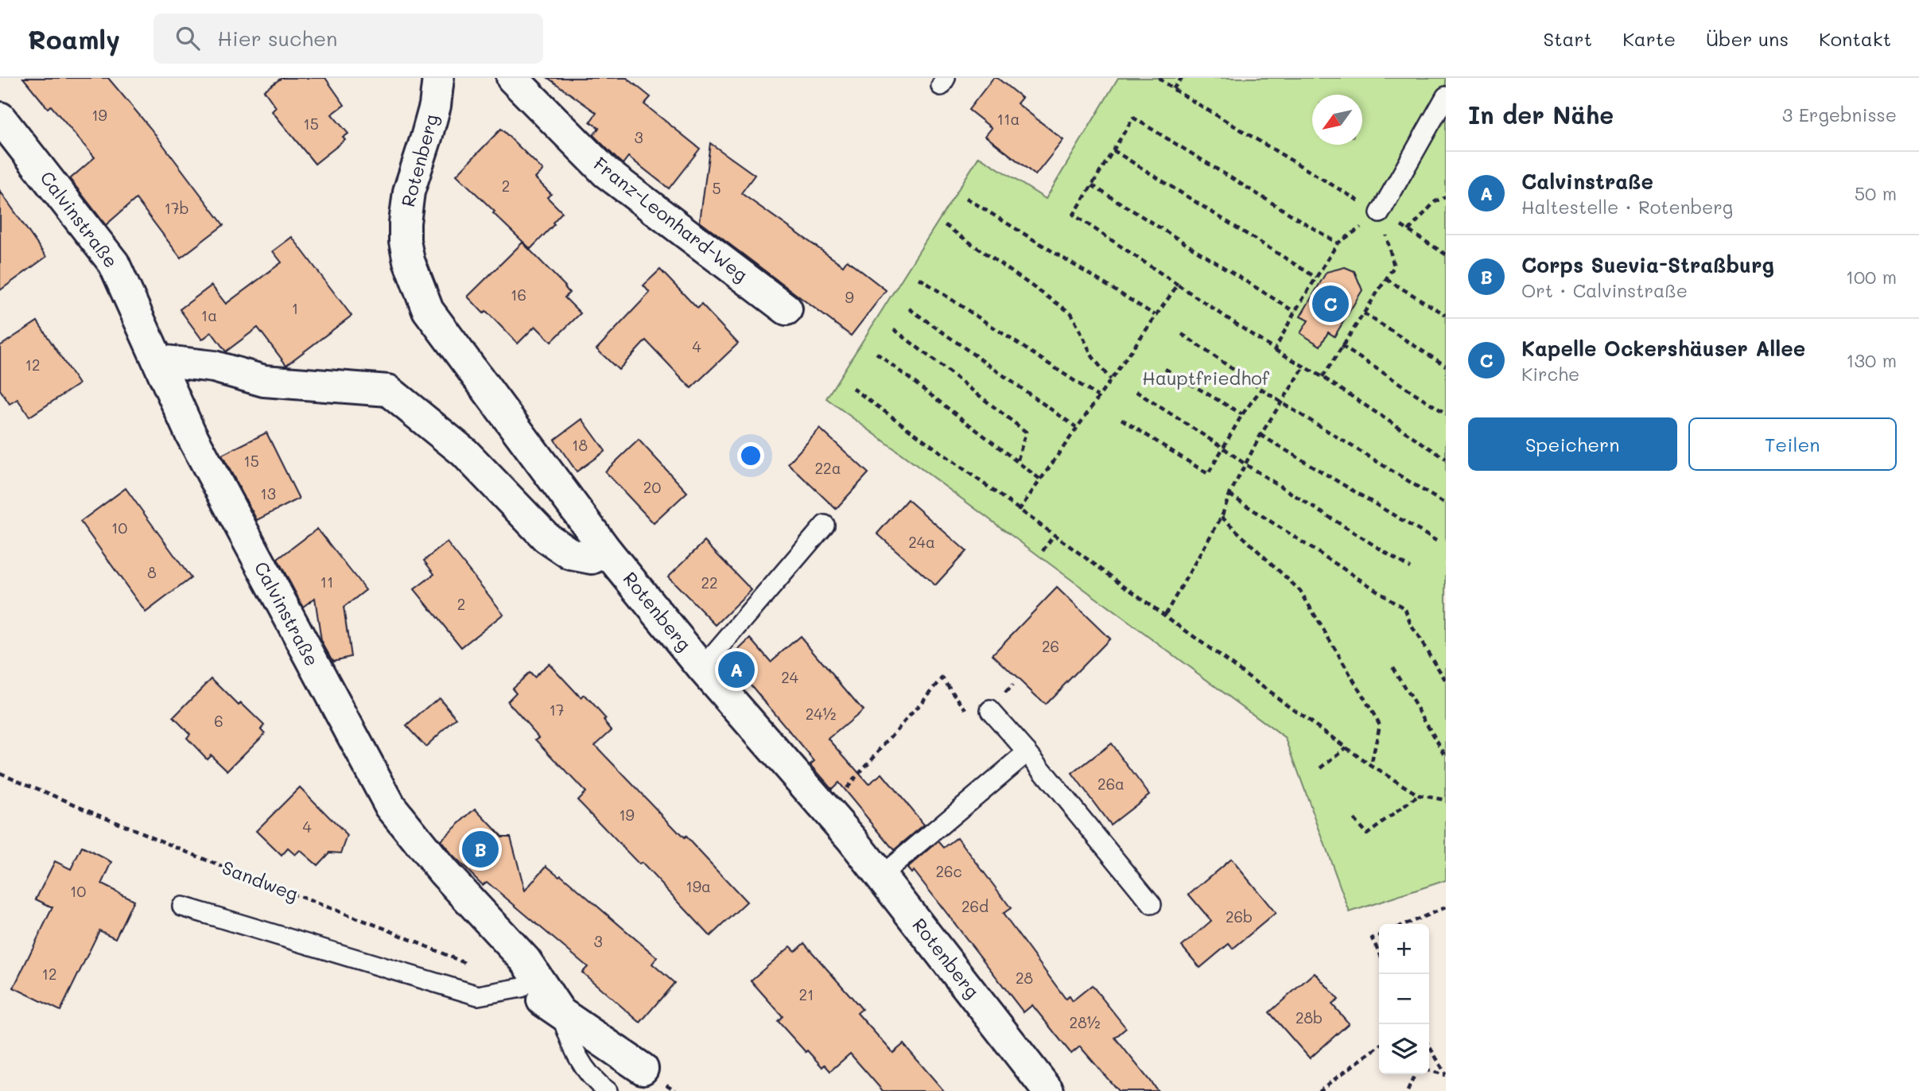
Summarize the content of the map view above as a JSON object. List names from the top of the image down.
{
  "streets": {
    "street": ["Rotenberg", "Calvinstraße", "Franz-Leonhard-Weg"],
    "path": ["Sandweg"]
  },
  "parks": ["Hauptfriedhof"],
  "house_numbers": [
    "19",
    "11a",
    "15",
    "3",
    "2",
    "5",
    "17b",
    "16",
    "9",
    "1",
    "1a",
    "4",
    "12",
    "18",
    "15",
    "22a",
    "20",
    "13",
    "10",
    "24a",
    "8",
    "11",
    "22",
    "2",
    "26",
    "24",
    "17",
    "24½",
    "6",
    "26a",
    "19",
    "4",
    "26c",
    "19a",
    "10",
    "26d",
    "26b",
    "3",
    "12",
    "28",
    "21",
    "28b",
    "28½"
  ],
  "north": "bottom left",
  "page": {
    "header": "Roamly",
    "search": "Hier suchen",
    "nav": [
      "Start",
      "Karte",
      "Über uns",
      "Kontakt"
    ],
    "heading": ["In der Nähe", "3 Ergebnisse"],
    "list": [
      {
        "mark": "A",
        "name": "Calvinstraße",
        "note": "Haltestelle · Rotenberg",
        "value": "50 m"
      },
      {
        "mark": "B",
        "name": "Corps Suevia-Straßburg",
        "note": "Ort · Calvinstraße",
        "value": "100 m"
      },
      {
        "mark": "C",
        "name": "Kapelle Ockershäuser Allee",
        "note": "Kirche",
        "value": "130 m"
      }
    ],
    "pins": ["C", "A", "B"],
    "buttons": ["Speichern", "Teilen"],
    "map_buttons": ["+", "−"]
  }
}
